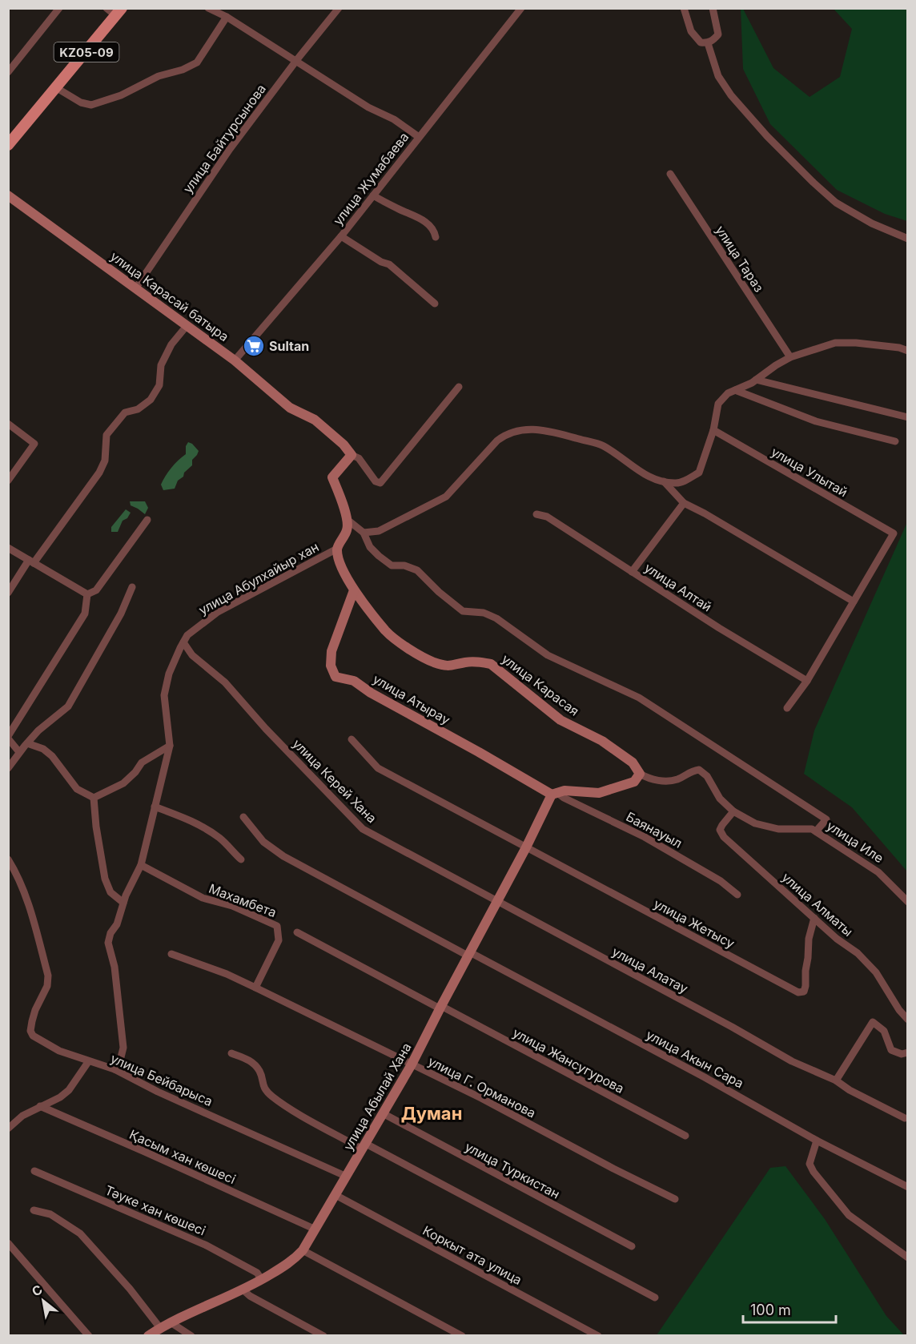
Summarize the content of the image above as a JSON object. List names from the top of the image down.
{
  "streets": {
    "main road": ["KZ05-09"],
    "street": [
      "улица Байтурсынова",
      "улица Жумабаева",
      "улица Тараз",
      "улица Карасай батыра",
      "улица Улытай",
      "улица Абулхайыр хан",
      "улица Алтай",
      "улица Карасая",
      "улица Атырау",
      "улица Керей Хана",
      "Баянауыл",
      "улица Иле",
      "Махамбета",
      "улица Алматы",
      "улица Жетысу",
      "улица Алатау",
      "улица Акын Сара",
      "улица Жансугурова",
      "улица Бейбарыса",
      "улица Г. Орманова",
      "улица Абылай Хана",
      "Қасым хан көшесі",
      "улица Туркистан",
      "Тәуке хан көшесі",
      "Коркыт ата улица"
    ]
  },
  "crossings": [
    ["улица Байтурсынова", "улица Карасай батыра"],
    ["улица Жумабаева", "улица Карасай батыра"],
    ["улица Абулхайыр хан", "улица Керей Хана"],
    ["улица Абулхайыр хан", "Махамбета"],
    ["улица Абулхайыр хан", "улица Бейбарыса"],
    ["улица Карасая", "улица Атырау"],
    ["улица Карасая", "улица Иле"],
    ["улица Атырау", "Баянауыл"],
    ["улица Атырау", "улица Абылай Хана"],
    ["улица Керей Хана", "улица Алатау"],
    ["улица Керей Хана", "улица Абылай Хана"],
    ["Баянауыл", "улица Абылай Хана"],
    ["улица Иле", "улица Алматы"],
    ["Махамбета", "улица Г. Орманова"],
    ["улица Алматы", "улица Жетысу"],
    ["улица Жетысу", "улица Абылай Хана"],
    ["улица Алатау", "улица Абылай Хана"],
    ["улица Акын Сара", "улица Абылай Хана"],
    ["улица Жансугурова", "улица Абылай Хана"],
    ["улица Бейбарыса", "улица Абылай Хана"],
    ["улица Г. Орманова", "улица Абылай Хана"],
    ["улица Абылай Хана", "Қасым хан көшесі"],
    ["улица Абылай Хана", "улица Туркистан"],
    ["улица Абылай Хана", "Тәуке хан көшесі"],
    ["улица Абылай Хана", "Коркыт ата улица"]
  ],
  "districts": ["Думан"],
  "places": {
    "supermarket": ["Sultan"]
  },
  "scale_bar": "100 m",
  "north": "top left"
}
